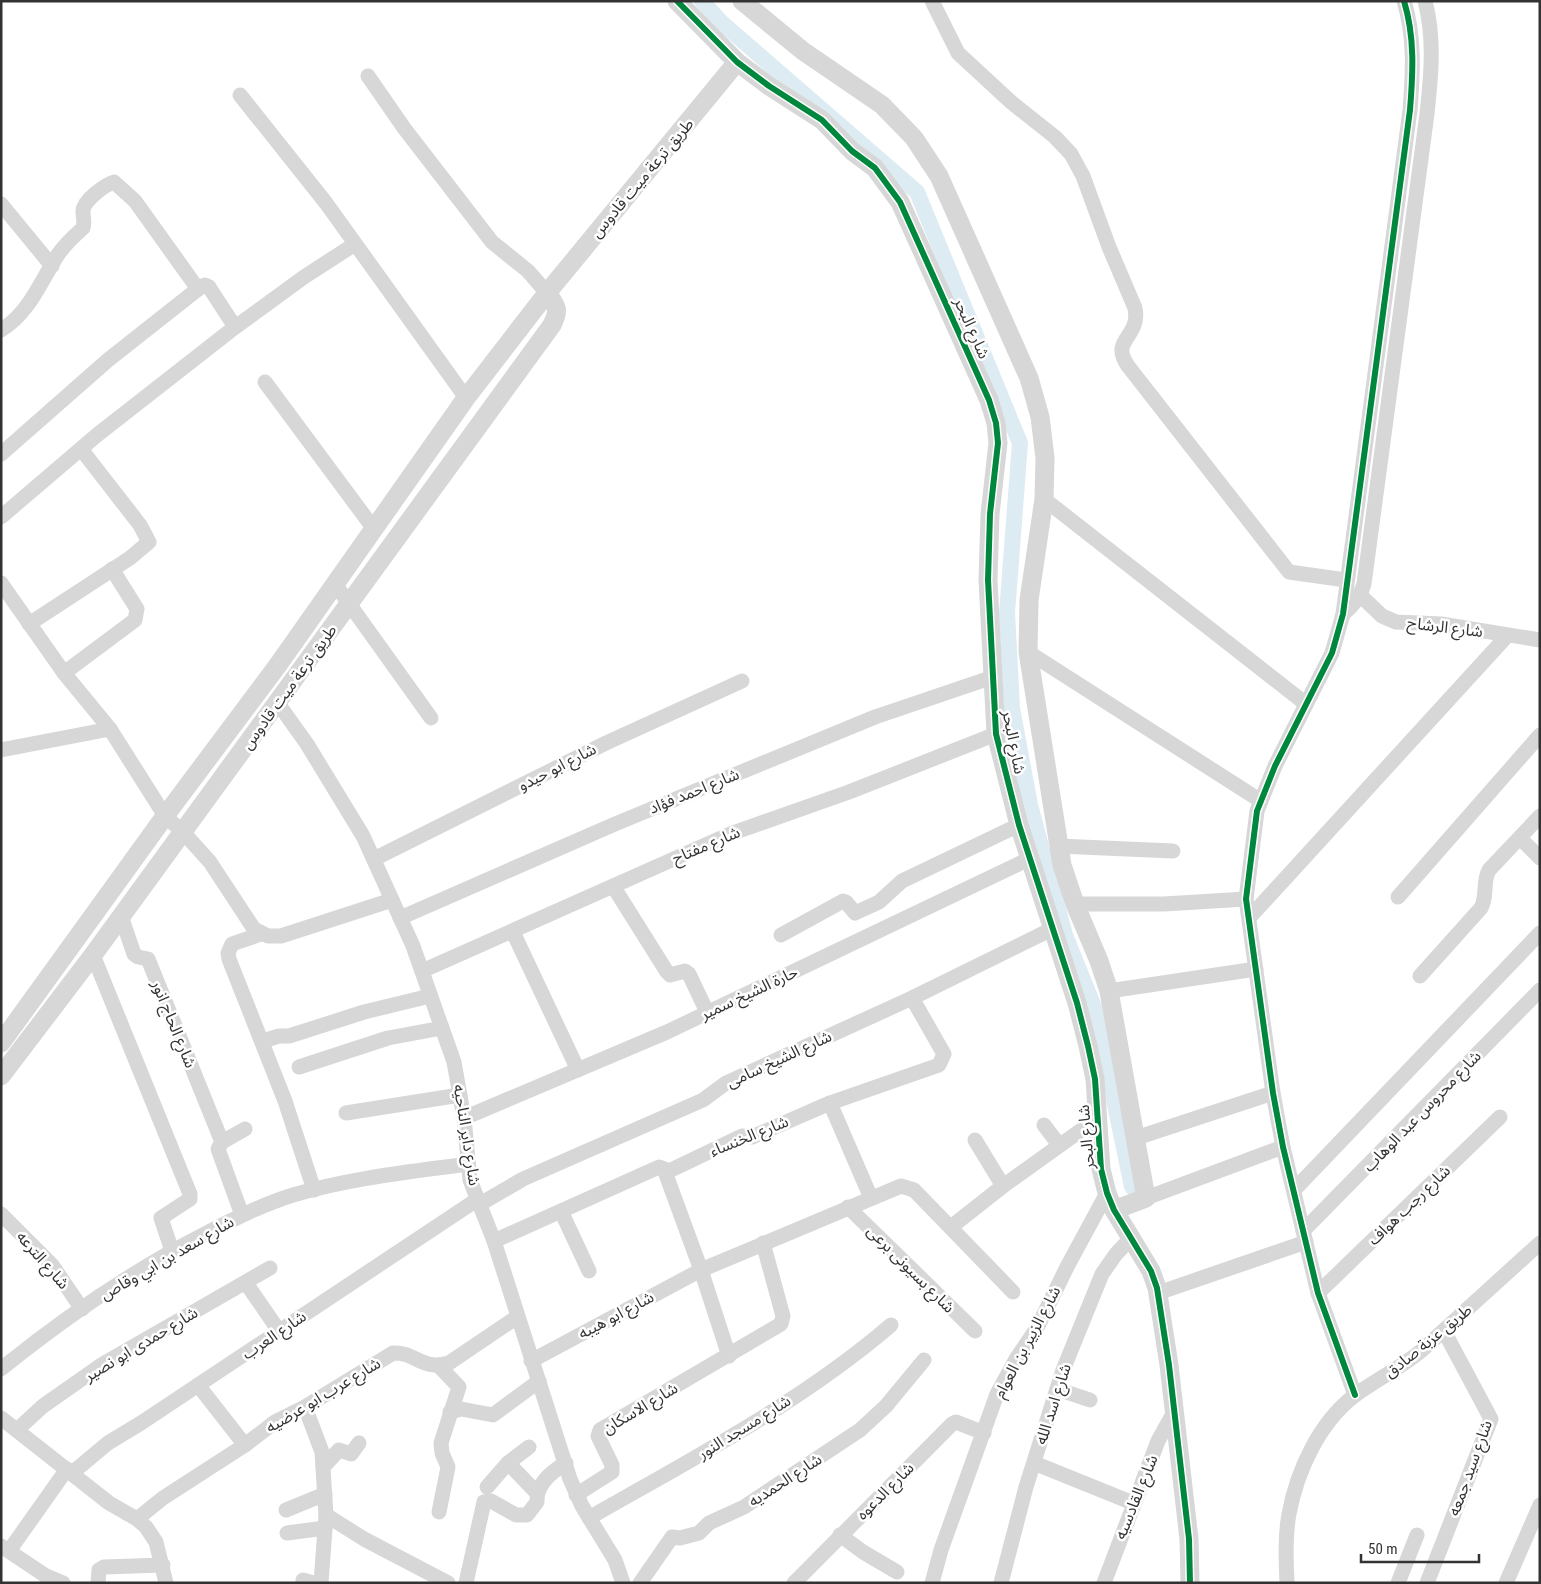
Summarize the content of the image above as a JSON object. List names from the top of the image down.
{
  "streets": {
    "street": [
      "طريق ترعة ميت قادوس",
      "شارع البحر",
      "شارع الرشاح",
      "شارع ابو حيدو",
      "شارع احمد فؤاد",
      "شارع مفتاح",
      "حارة الشيخ سمير",
      "شارع الحاج انور",
      "شارع الشيخ سامى",
      "شارع محروس عبد الوهاب",
      "شارع داير الناحيه",
      "شارع الخنساء",
      "شارع رجب هواف",
      "شارع سعد بن ابي وقاص",
      "شارع الترعه",
      "شارع بسيونى برعى",
      "شارع ابو هيبه",
      "شارع العرب",
      "طريق عزبة صادق",
      "شارع الزبير بن العوام",
      "شارع حمدى ابو نصير",
      "شارع عرب ابو عرضيه",
      "شارع اسد الله",
      "شارع الاسكان",
      "شارع مسجد النور",
      "شارع سيد جمعه",
      "شارع الحمديه",
      "شارع الدعوه",
      "شارع القادسيه"
    ]
  },
  "crossings": [
    ["طريق ترعة ميت قادوس", "شارع البحر"],
    ["طريق ترعة ميت قادوس", "شارع الحاج انور"],
    ["طريق ترعة ميت قادوس", "شارع داير الناحيه"],
    ["شارع البحر", "شارع احمد فؤاد"],
    ["شارع البحر", "شارع مفتاح"],
    ["شارع البحر", "حارة الشيخ سمير"],
    ["شارع البحر", "شارع الشيخ سامى"],
    ["شارع البحر", "شارع الزبير بن العوام"],
    ["شارع البحر", "شارع اسد الله"],
    ["شارع البحر", "شارع القادسيه"],
    ["شارع ابو حيدو", "شارع داير الناحيه"],
    ["شارع احمد فؤاد", "شارع داير الناحيه"],
    ["شارع مفتاح", "شارع داير الناحيه"],
    ["حارة الشيخ سمير", "شارع داير الناحيه"],
    ["شارع الحاج انور", "شارع سعد بن ابي وقاص"],
    ["شارع الشيخ سامى", "شارع داير الناحيه"],
    ["شارع الشيخ سامى", "شارع الخنساء"],
    ["شارع الشيخ سامى", "شارع العرب"],
    ["شارع داير الناحيه", "شارع الخنساء"],
    ["شارع داير الناحيه", "شارع سعد بن ابي وقاص"],
    ["شارع داير الناحيه", "شارع ابو هيبه"],
    ["شارع داير الناحيه", "شارع العرب"],
    ["شارع داير الناحيه", "شارع الاسكان"],
    ["شارع داير الناحيه", "شارع مسجد النور"],
    ["شارع سعد بن ابي وقاص", "شارع الترعه"],
    ["طريق عزبة صادق", "شارع سيد جمعه"],
    ["شارع الزبير بن العوام", "شارع الدعوه"]
  ],
  "scale_bar": "50 m"
}
